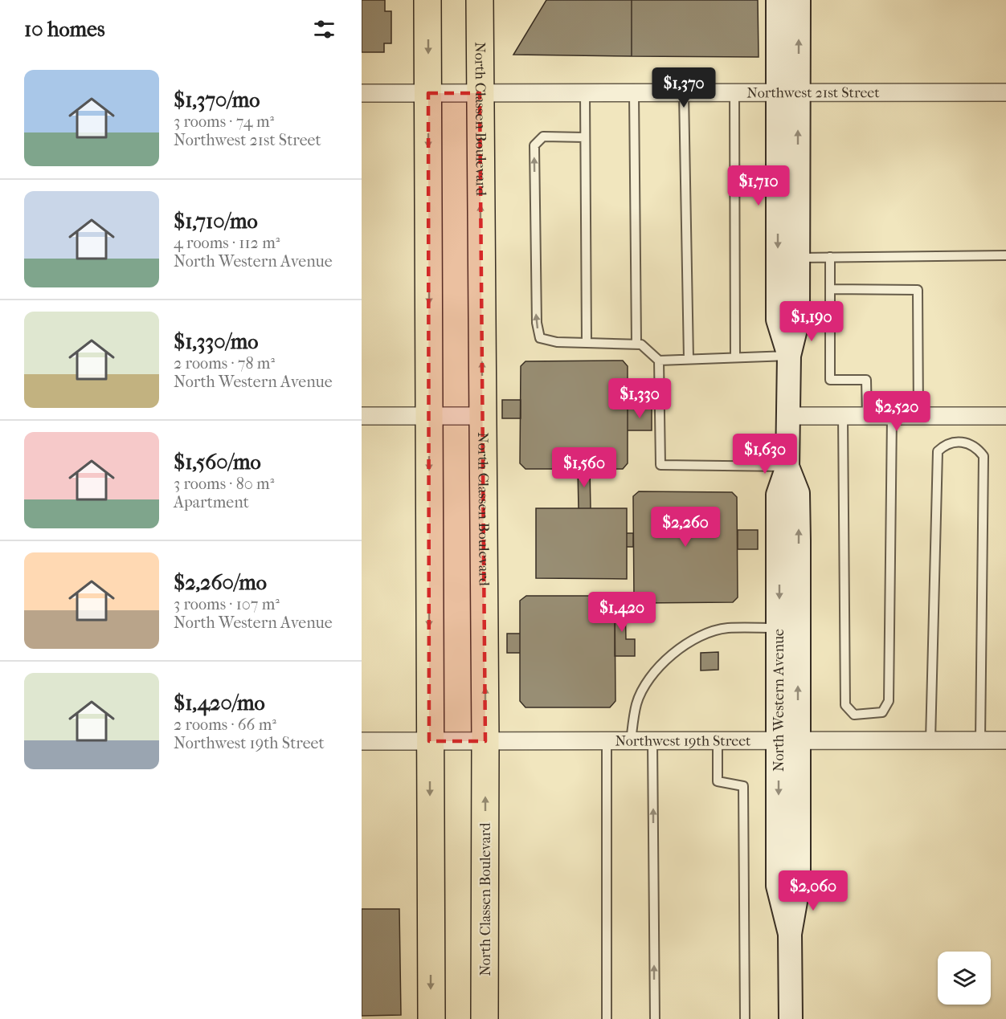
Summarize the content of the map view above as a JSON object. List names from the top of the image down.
{
  "streets": {
    "main road": ["North Classen Boulevard"],
    "street": ["Northwest 21st Street", "North Western Avenue", "Northwest 19th Street"]
  },
  "crossings": [
    ["Northwest 21st Street", "North Classen Boulevard"],
    ["Northwest 21st Street", "North Western Avenue"],
    ["North Classen Boulevard", "Northwest 19th Street"],
    ["North Western Avenue", "Northwest 19th Street"]
  ],
  "page": {
    "heading": "10 homes",
    "list": [
      {
        "name": "$1,370/mo",
        "note": "3 rooms · 74 m² · Northwest 21st Street"
      },
      {
        "name": "$1,710/mo",
        "note": "4 rooms · 112 m² · North Western Avenue"
      },
      {
        "name": "$1,330/mo",
        "note": "2 rooms · 78 m² · North Western Avenue"
      },
      {
        "name": "$1,560/mo",
        "note": "3 rooms · 80 m² · Apartment"
      },
      {
        "name": "$2,260/mo",
        "note": "3 rooms · 107 m² · North Western Avenue"
      },
      {
        "name": "$1,420/mo",
        "note": "2 rooms · 66 m² · Northwest 19th Street"
      }
    ],
    "price": [
      "$1,370",
      "$1,710",
      "$1,190",
      "$1,330",
      "$2,520",
      "$1,630",
      "$1,560",
      "$2,260",
      "$1,420",
      "$2,060"
    ]
  }
}
